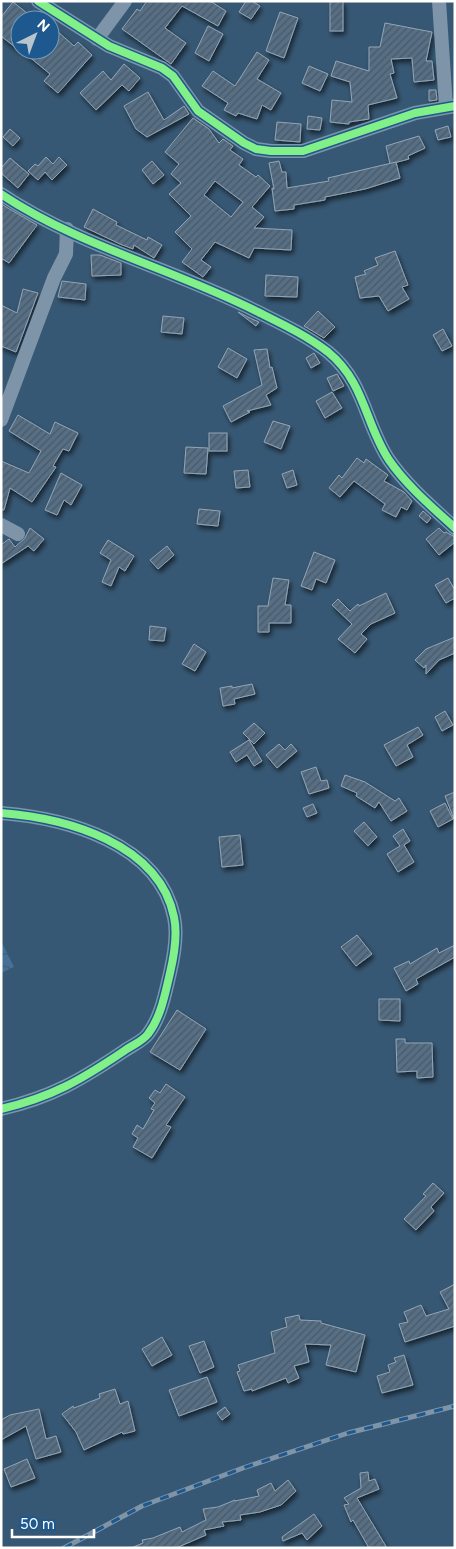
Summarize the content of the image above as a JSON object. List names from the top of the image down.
{
  "scale_bar": "50 m",
  "north": "top right"
}
